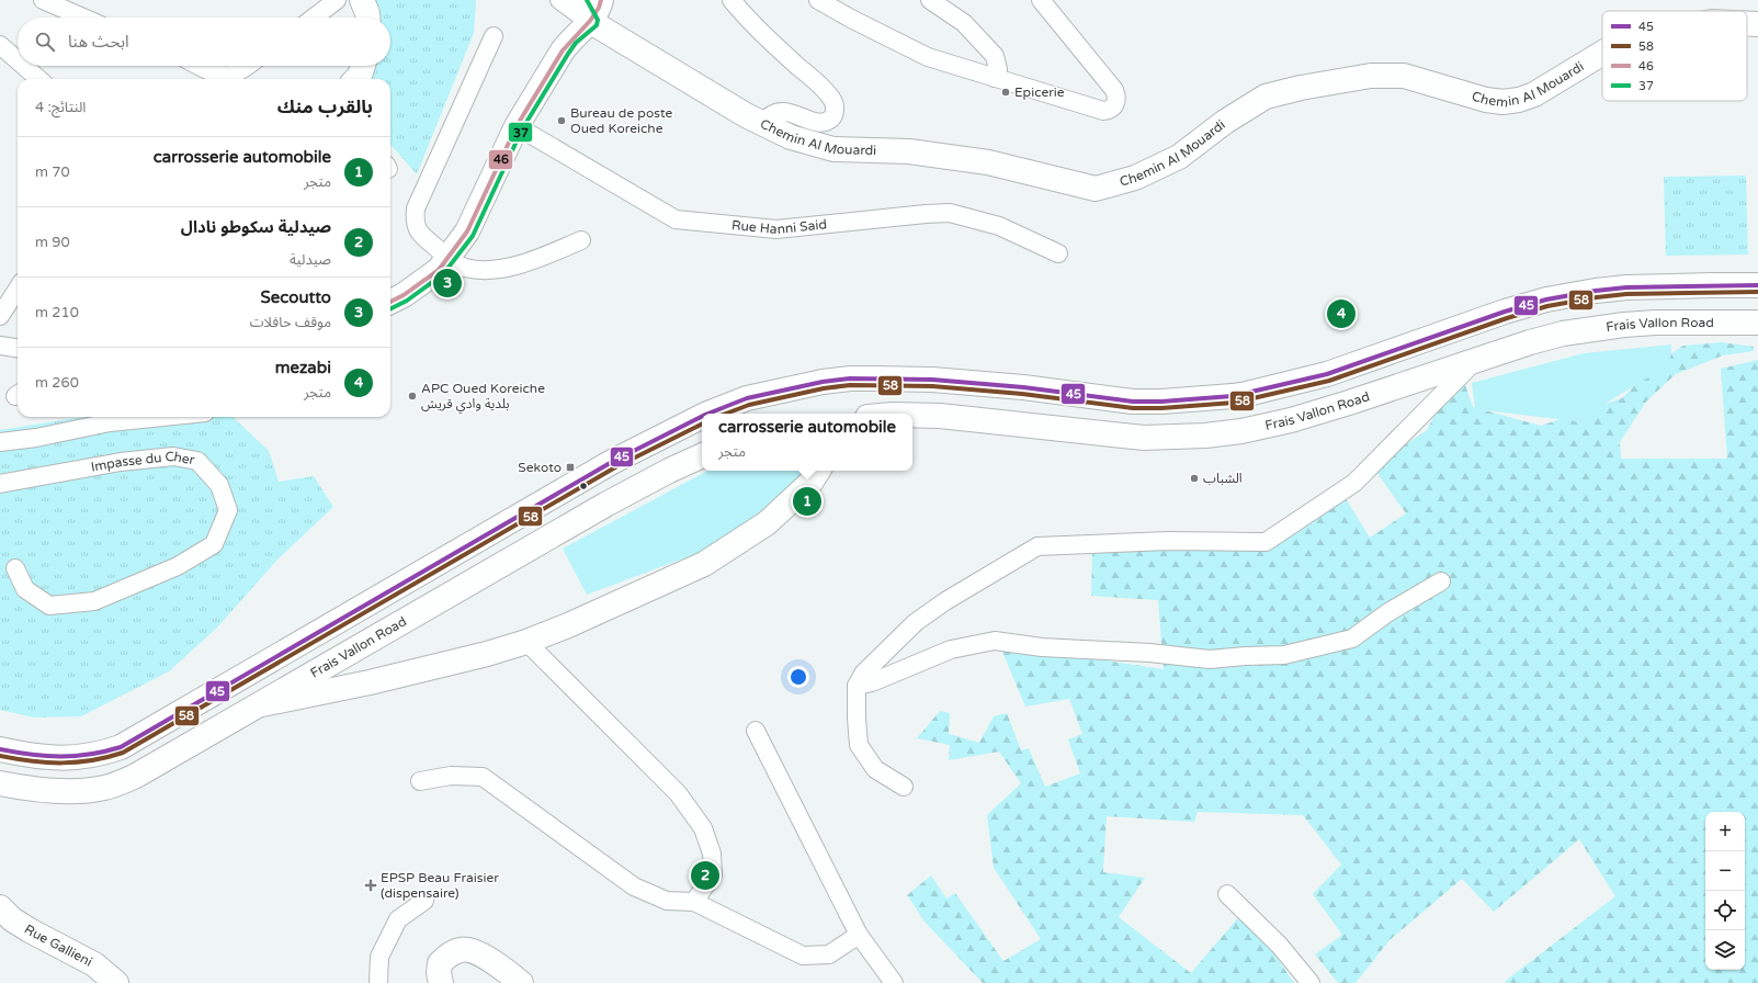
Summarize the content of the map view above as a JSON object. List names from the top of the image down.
{
  "streets": {
    "main road": ["Chemin Al Mouardi", "Frais Vallon Road", "Rue Gallieni"],
    "street": ["Rue Hanni Said", "Impasse du Cher"]
  },
  "places": {
    "other": [
      "Epicerie",
      "Bureau de poste Oued Koreiche",
      "APC Oued Koreiche بلدية وادي قريش",
      "الشباب"
    ],
    "transit": ["Sekoto"],
    "health": ["EPSP Beau Fraisier (dispensaire)"]
  },
  "lines": [
    "transit line 46",
    "transit line 37",
    "transit line 45",
    "transit line 58"
  ],
  "legend": [
    "45",
    "58",
    "46",
    "37"
  ],
  "page": {
    "search": "ابحث هنا",
    "heading": ["بالقرب منك", "النتائج: 4"],
    "list": [
      {
        "mark": "1",
        "name": "carrosserie automobile",
        "note": "متجر",
        "value": "70 m"
      },
      {
        "mark": "2",
        "name": "صيدلية سكوطو نادال",
        "note": "صيدلية",
        "value": "90 m"
      },
      {
        "mark": "3",
        "name": "Secoutto",
        "note": "موقف حافلات",
        "value": "210 m"
      },
      {
        "mark": "4",
        "name": "mezabi",
        "note": "متجر",
        "value": "260 m"
      }
    ],
    "pins": [
      "3",
      "4",
      "1",
      "2"
    ],
    "popup": ["carrosserie automobile", "متجر"],
    "map_buttons": ["+", "−"]
  }
}
